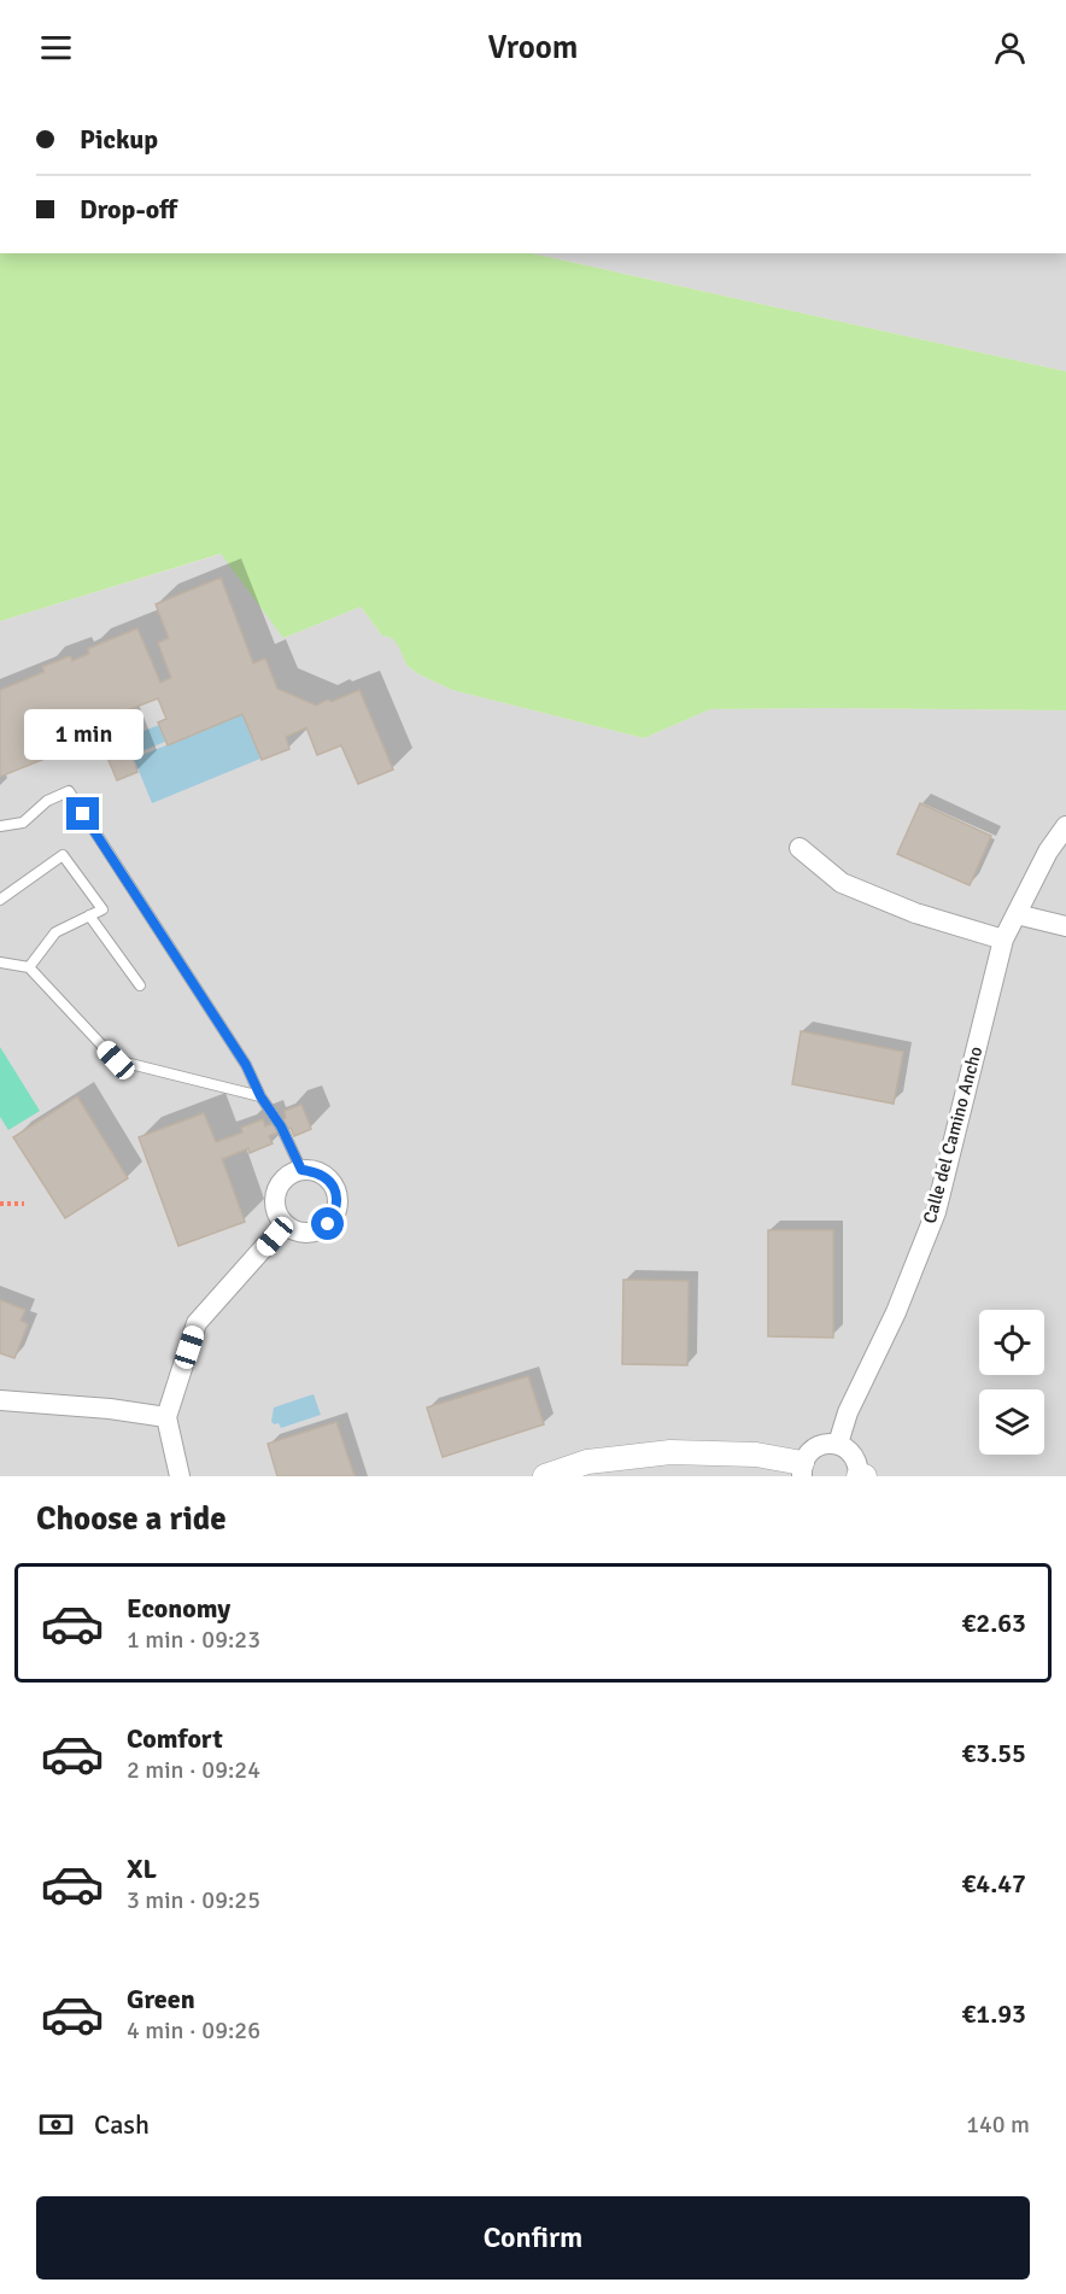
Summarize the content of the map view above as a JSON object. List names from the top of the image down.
{
  "streets": {
    "street": ["Calle del Camino Ancho"]
  },
  "page": {
    "header": "Vroom",
    "banner": ["Pickup", "Drop-off"],
    "bubble": "1 min",
    "heading": "Choose a ride",
    "list": [
      {
        "name": "Economy",
        "note": "1 min · 09:23",
        "value": "€2.63"
      },
      {
        "name": "Comfort",
        "note": "2 min · 09:24",
        "value": "€3.55"
      },
      {
        "name": "XL",
        "note": "3 min · 09:25",
        "value": "€4.47"
      },
      {
        "name": "Green",
        "note": "4 min · 09:26",
        "value": "€1.93"
      }
    ],
    "pay": ["Cash", "140 m"],
    "buttons": "Confirm"
  }
}
